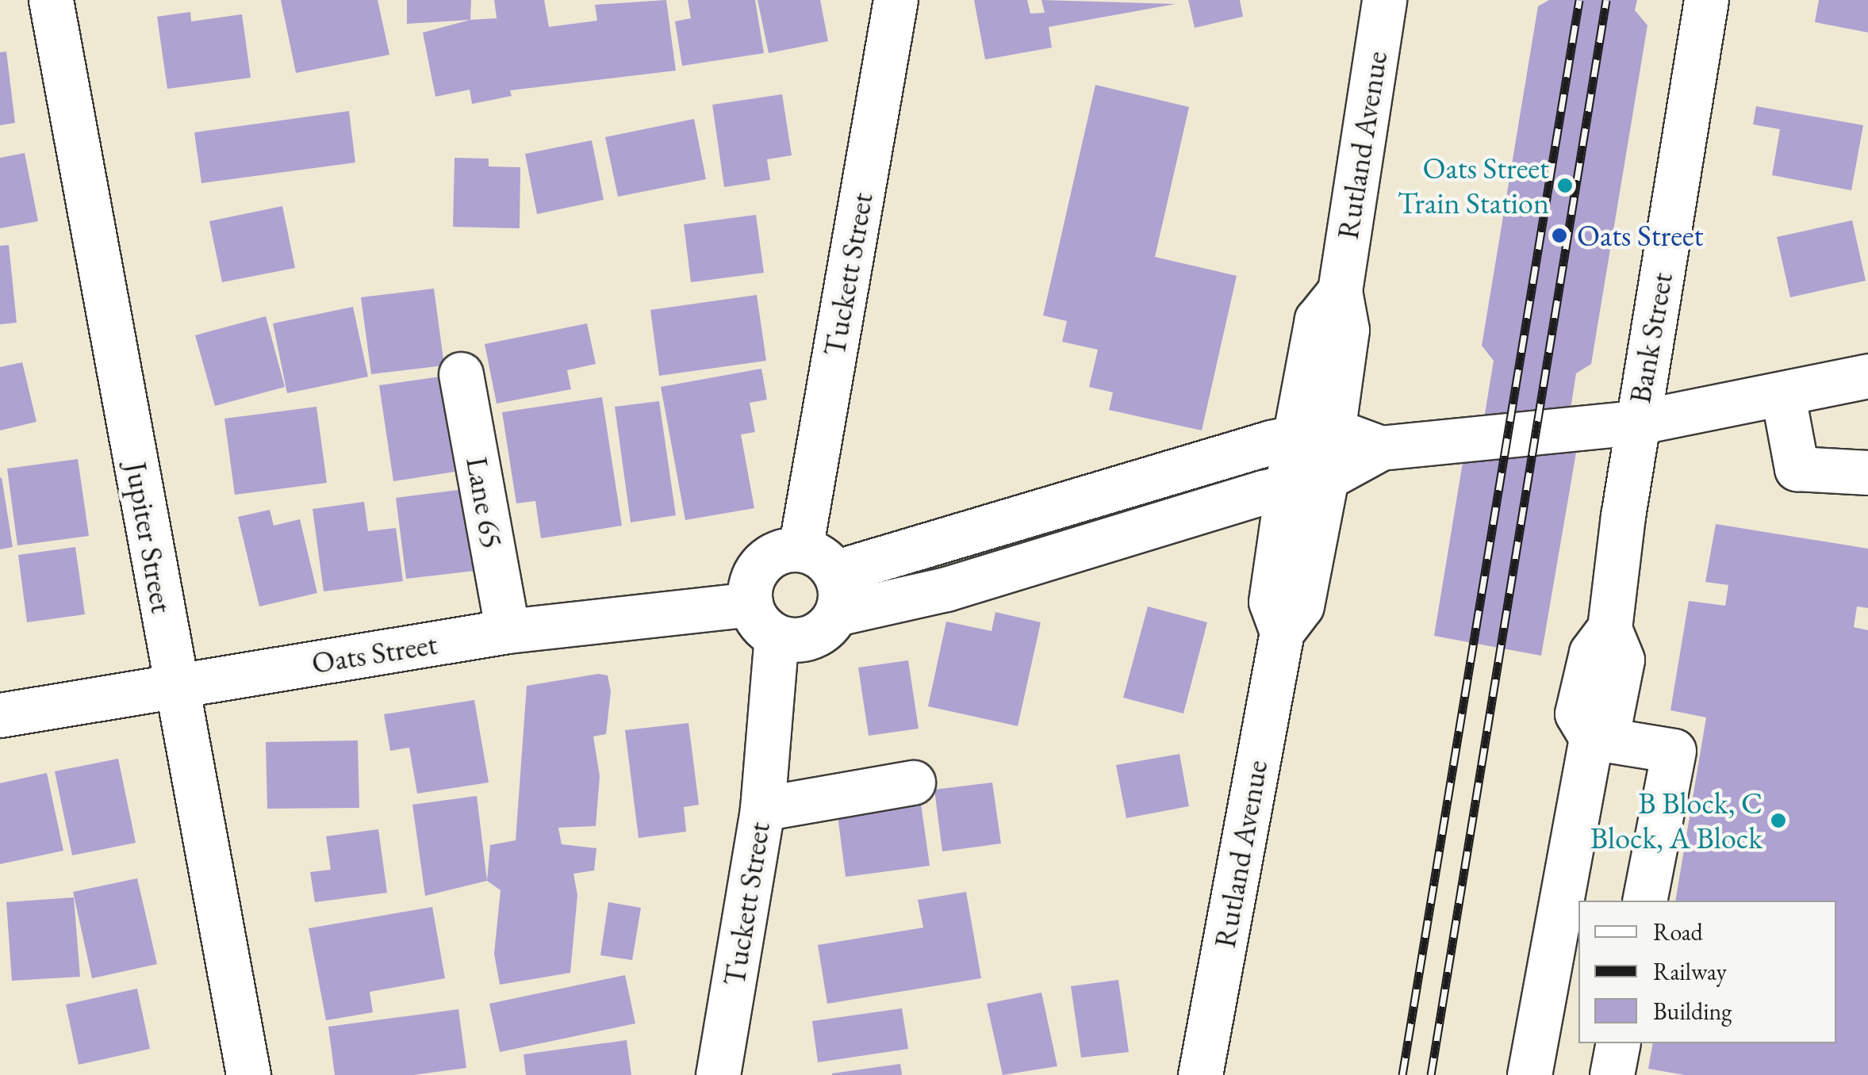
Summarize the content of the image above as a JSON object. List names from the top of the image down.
{
  "streets": {
    "street": [
      "Rutland Avenue",
      "Tuckett Street",
      "Bank Street",
      "Lane 65",
      "Jupiter Street",
      "Oats Street"
    ]
  },
  "crossings": [
    ["Tuckett Street", "Oats Street"],
    ["Lane 65", "Oats Street"],
    ["Jupiter Street", "Oats Street"]
  ],
  "places": ["Oats Street Train Station", "Oats Street", "B Block, C Block, A Block"],
  "legend": ["Road", "Railway", "Building"]
}
